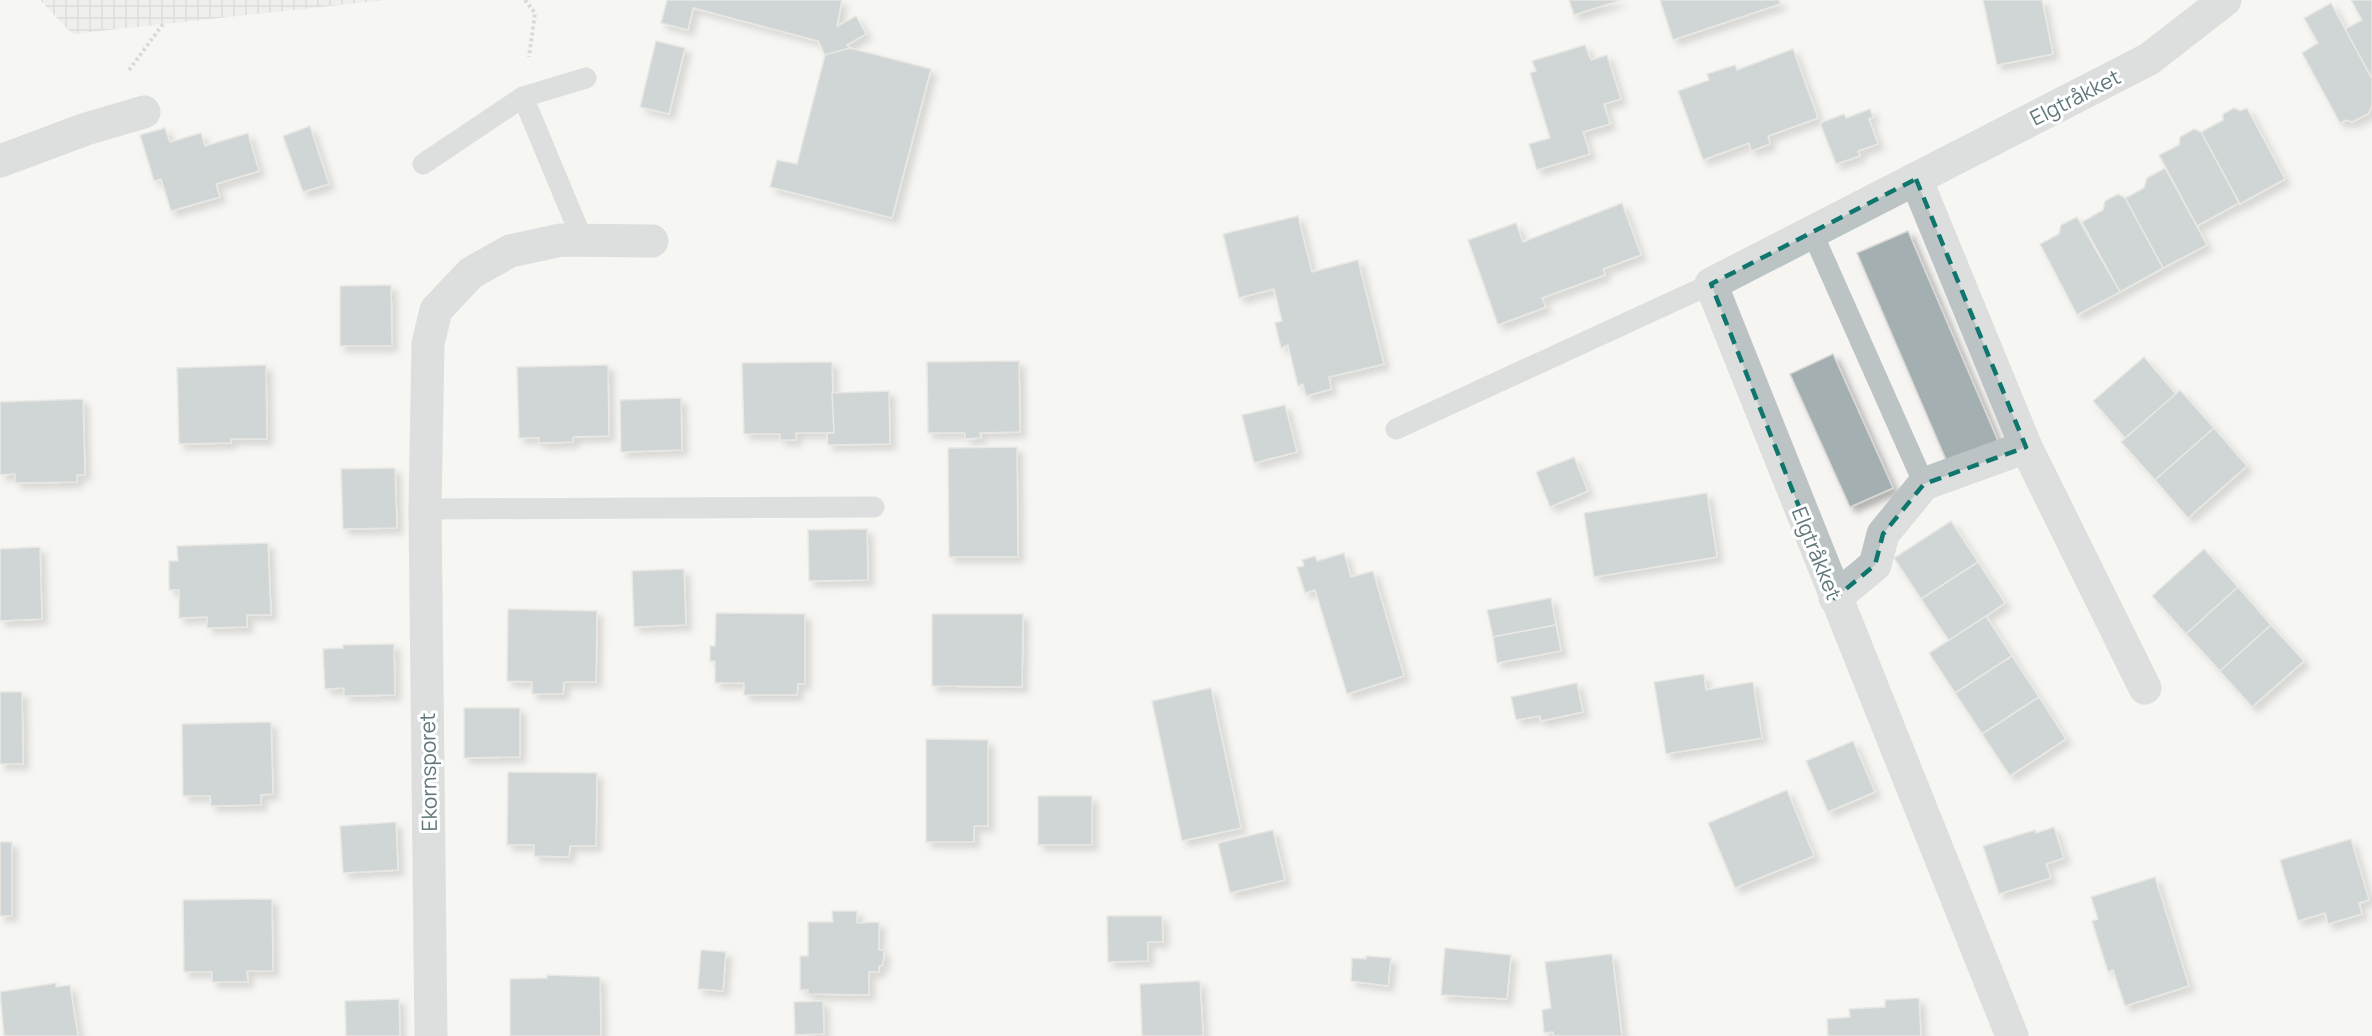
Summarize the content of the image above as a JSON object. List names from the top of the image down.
{
  "streets": {
    "street": ["Elgtråkket", "Ekornsporet"]
  }
}
